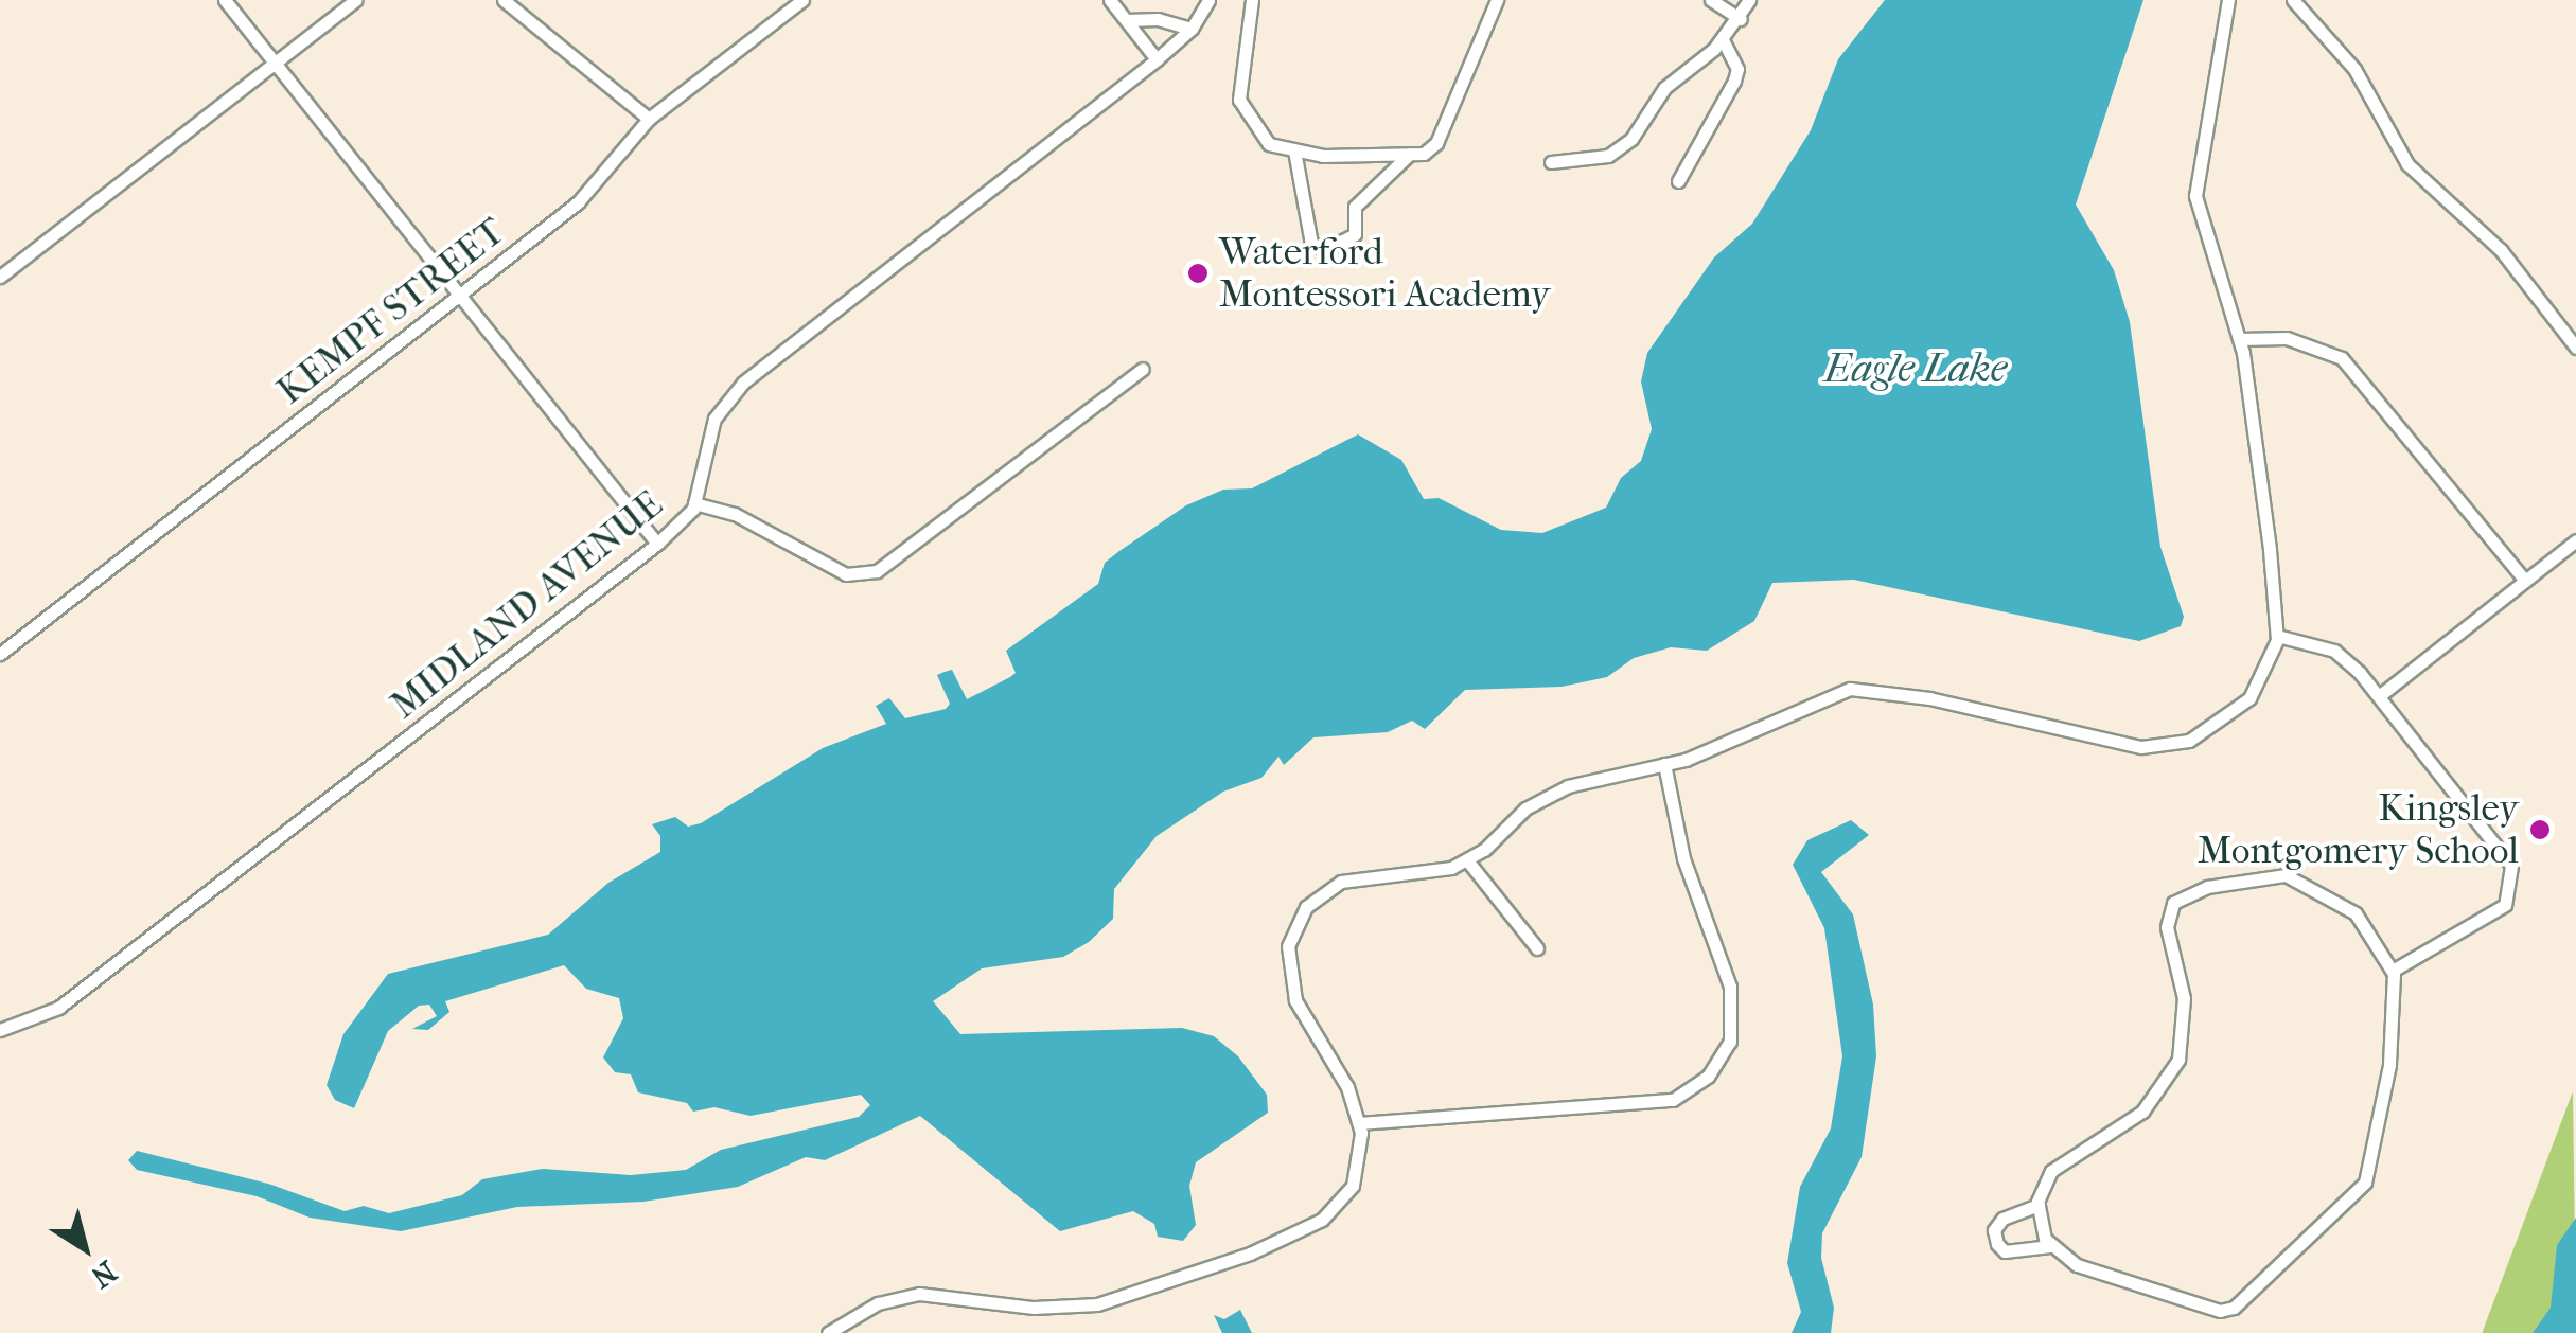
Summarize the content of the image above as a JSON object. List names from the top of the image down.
{
  "streets": {
    "street": ["KEMPF STREET", "MIDLAND AVENUE"]
  },
  "water": ["Eagle Lake"],
  "places": ["Waterford Montessori Academy", "Kingsley Montgomery School"],
  "north": "bottom right"
}
